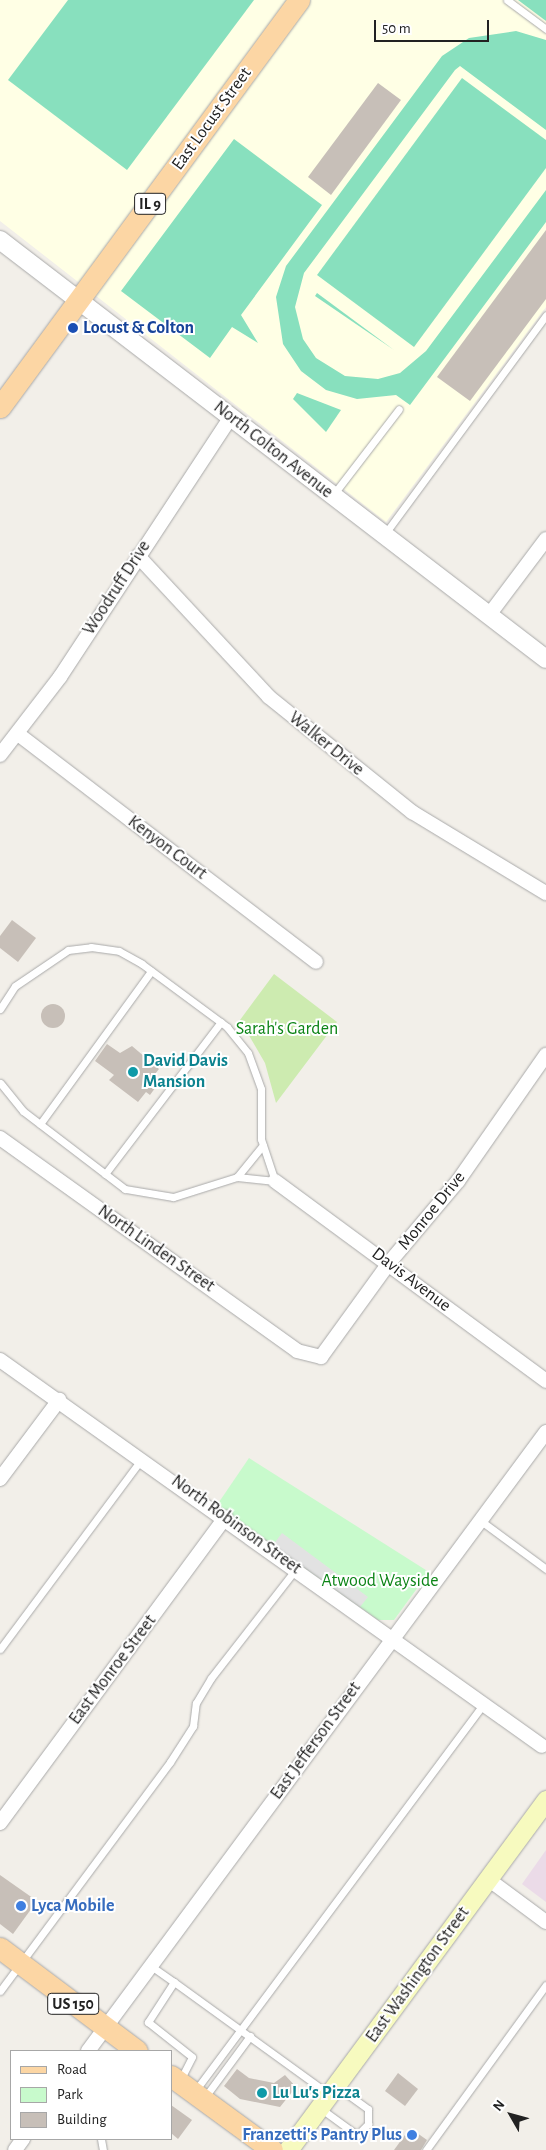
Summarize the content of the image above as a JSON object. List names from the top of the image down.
{
  "streets": {
    "main road": [
      "East Locust Street",
      "IL 9",
      "East Washington Street",
      "US 150"
    ],
    "street": [
      "North Colton Avenue",
      "Woodruff Drive",
      "Walker Drive",
      "Kenyon Court",
      "Monroe Drive",
      "North Linden Street",
      "Davis Avenue",
      "North Robinson Street",
      "East Monroe Street",
      "East Jefferson Street"
    ]
  },
  "crossings": [
    ["East Locust Street", "North Colton Avenue"],
    ["North Colton Avenue", "Woodruff Drive"],
    ["Woodruff Drive", "Walker Drive"],
    ["Woodruff Drive", "Kenyon Court"],
    ["Monroe Drive", "North Linden Street"],
    ["Monroe Drive", "Davis Avenue"],
    ["North Robinson Street", "East Monroe Street"],
    ["North Robinson Street", "East Jefferson Street"],
    ["East Jefferson Street", "US 150"]
  ],
  "parks": ["Sarah's Garden", "Atwood Wayside"],
  "places": [
    "Locust & Colton",
    "David Davis Mansion",
    "Lyca Mobile",
    "Lu Lu's Pizza",
    "Franzetti's Pantry Plus"
  ],
  "legend": ["Road", "Park", "Building"],
  "scale_bar": "50 m",
  "north": "top left"
}
